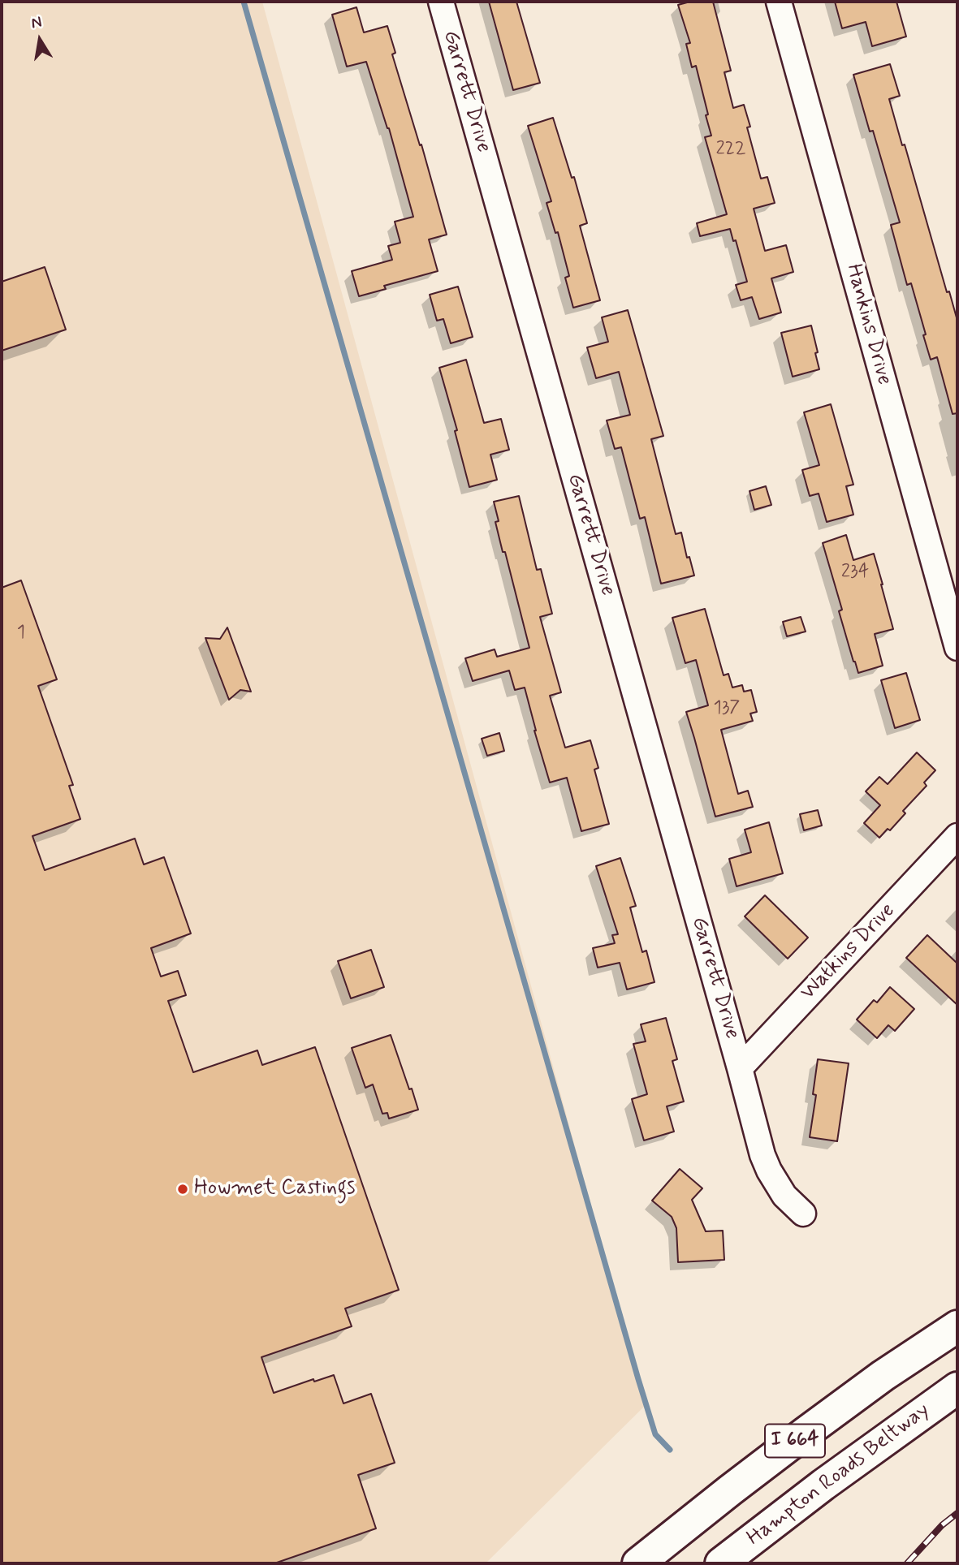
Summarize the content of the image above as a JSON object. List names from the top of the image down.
{
  "streets": {
    "highway": ["I 664", "Hampton Roads Beltway"],
    "street": ["Garrett Drive", "Hankins Drive", "Watkins Drive"]
  },
  "crossings": [
    ["Garrett Drive", "Watkins Drive"]
  ],
  "places": ["Howmet Castings"],
  "house_numbers": [
    "222",
    "234",
    "1",
    "137"
  ],
  "north": "top"
}
